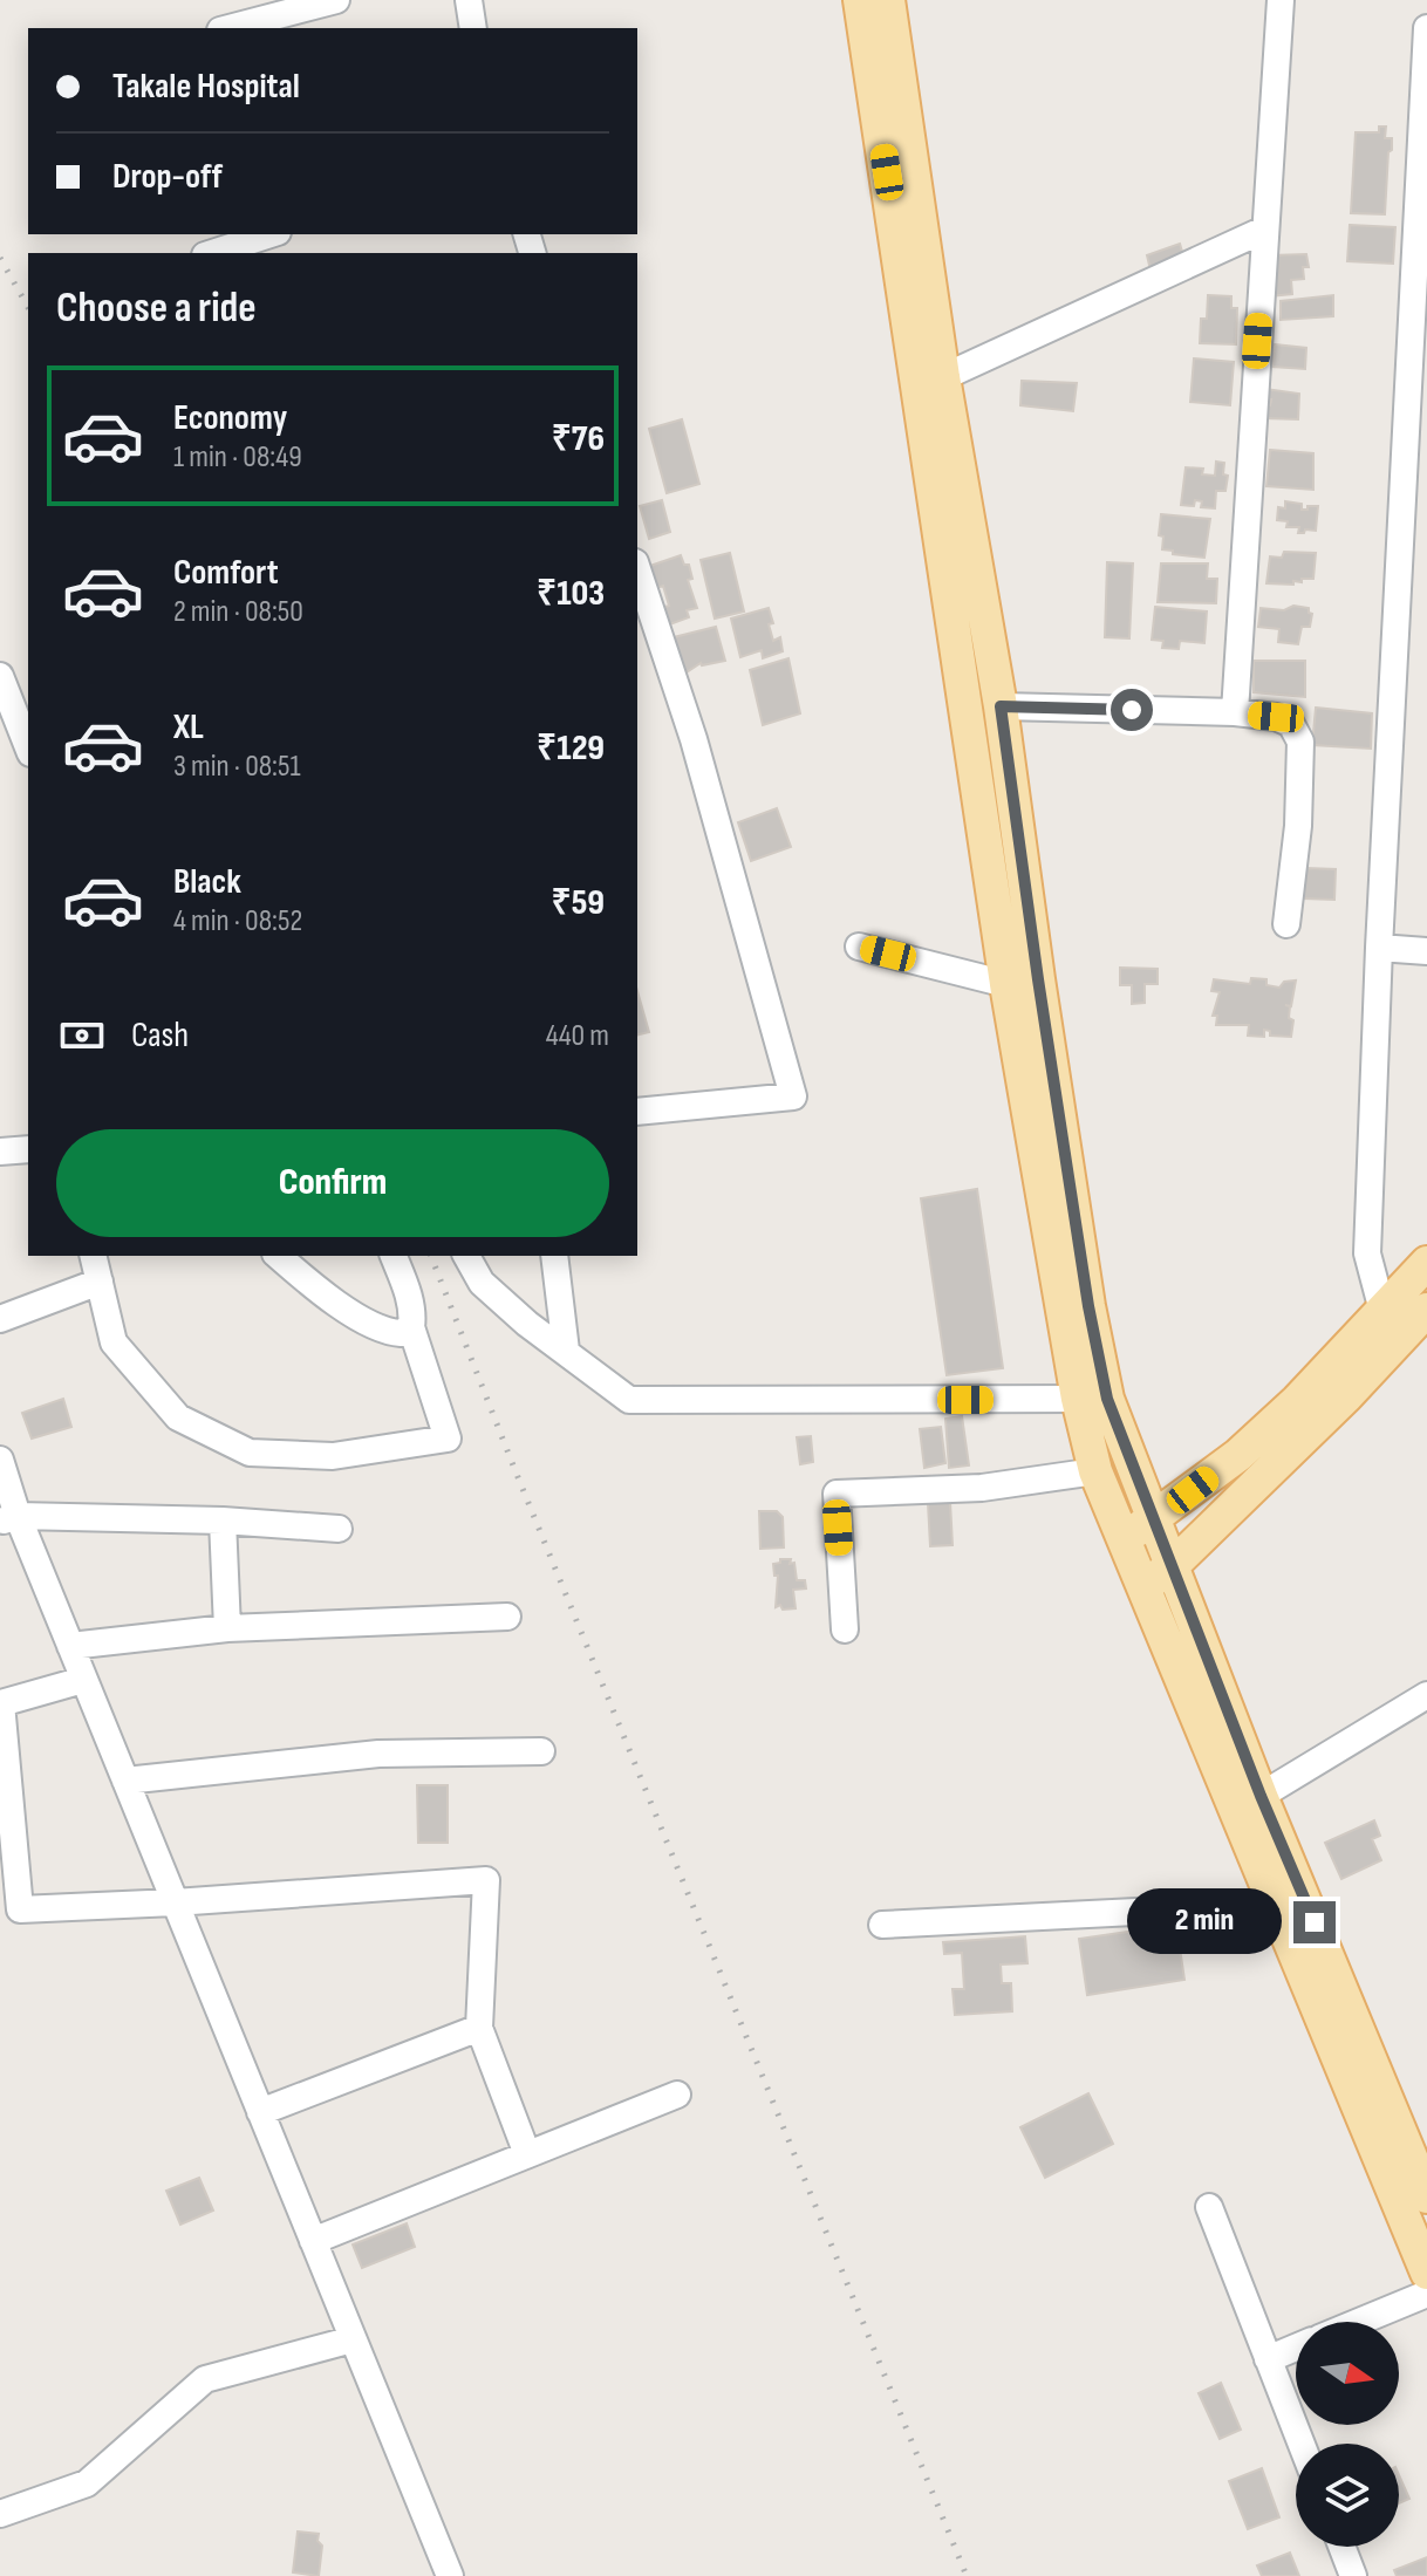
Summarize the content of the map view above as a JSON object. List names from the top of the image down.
{
  "north": "right",
  "page": {
    "banner": ["Takale Hospital", "Drop-off"],
    "heading": "Choose a ride",
    "list": [
      {
        "name": "Economy",
        "note": "1 min · 08:49",
        "value": "₹76"
      },
      {
        "name": "Comfort",
        "note": "2 min · 08:50",
        "value": "₹103"
      },
      {
        "name": "XL",
        "note": "3 min · 08:51",
        "value": "₹129"
      },
      {
        "name": "Black",
        "note": "4 min · 08:52",
        "value": "₹59"
      }
    ],
    "pay": ["Cash", "440 m"],
    "buttons": "Confirm",
    "bubble": "2 min"
  }
}
